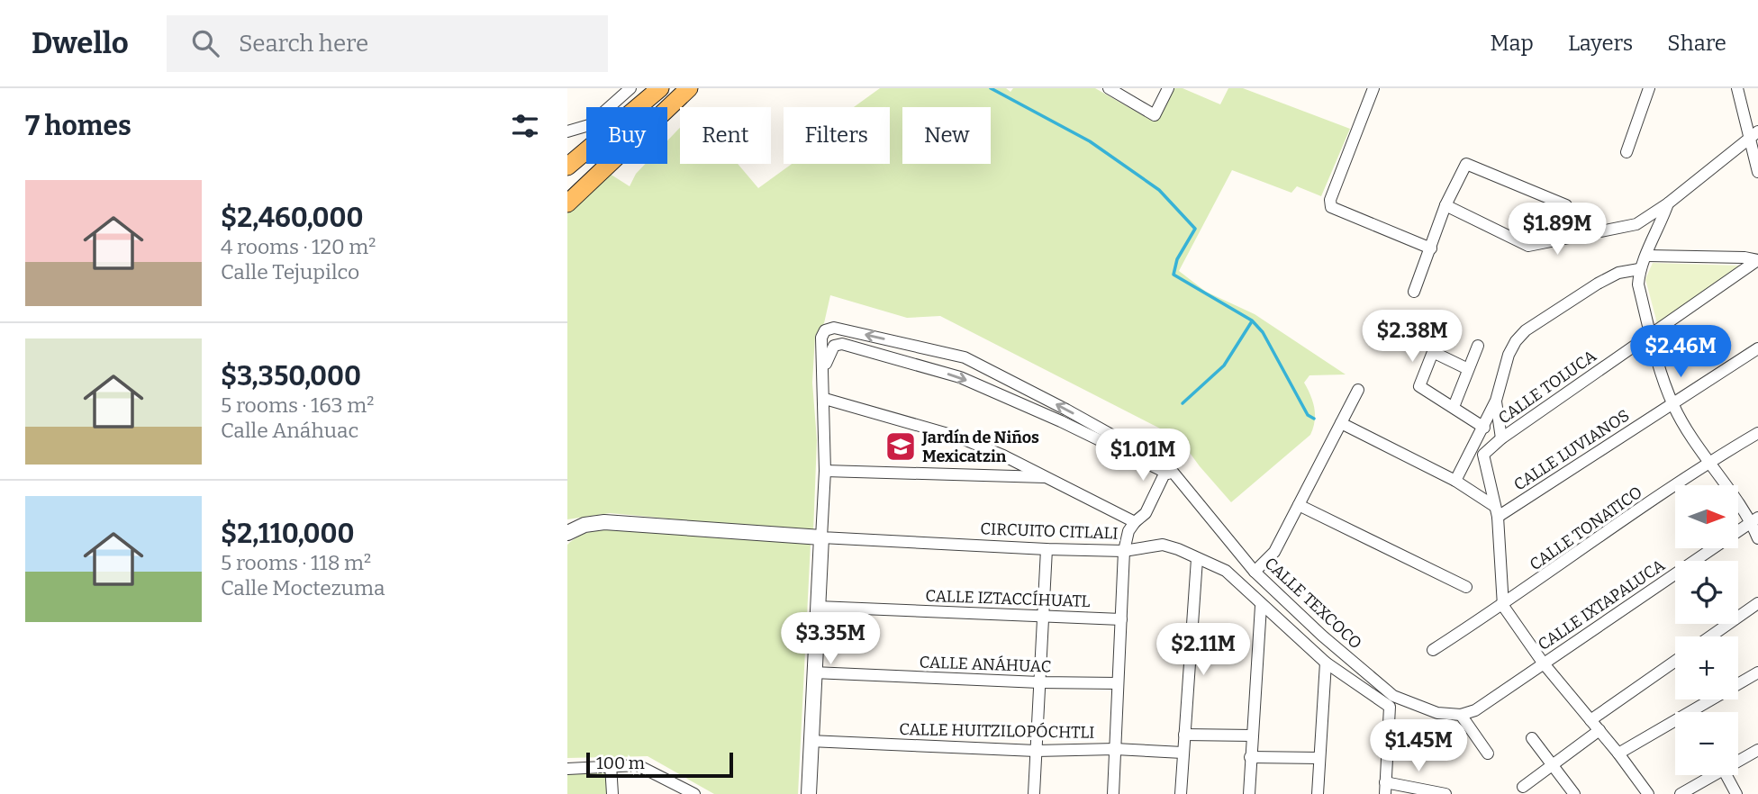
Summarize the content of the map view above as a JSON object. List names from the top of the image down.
{
  "streets": {
    "street": [
      "CALLE TOLUCA",
      "CALLE LUVIANOS",
      "CALLE TONATICO",
      "CIRCUITO CITLALI",
      "CALLE IZTACCÍHUATL",
      "CALLE TEXCOCO",
      "CALLE IXTAPALUCA",
      "CALLE ANÁHUAC",
      "CALLE HUITZILOPÓCHTLI"
    ]
  },
  "crossings": [
    ["CALLE TOLUCA", "CALLE LUVIANOS"],
    ["CALLE TEXCOCO", "CALLE IXTAPALUCA"]
  ],
  "places": {
    "school or university": ["Jardín de Niños Mexicatzin"]
  },
  "scale_bar": "100 m",
  "north": "right",
  "page": {
    "header": "Dwello",
    "search": "Search here",
    "nav": ["Map", "Layers", "Share"],
    "heading": "7 homes",
    "chip": [
      "Buy",
      "Rent",
      "Filters",
      "New"
    ],
    "list": [
      {
        "name": "$2,460,000",
        "note": "4 rooms · 120 m² · Calle Tejupilco"
      },
      {
        "name": "$3,350,000",
        "note": "5 rooms · 163 m² · Calle Anáhuac"
      },
      {
        "name": "$2,110,000",
        "note": "5 rooms · 118 m² · Calle Moctezuma"
      }
    ],
    "price": [
      "$1.89M",
      "$2.38M",
      "$2.46M",
      "$1.01M",
      "$3.35M",
      "$2.11M",
      "$1.45M"
    ],
    "map_buttons": ["+", "−"],
    "scale": "100 m"
  }
}
